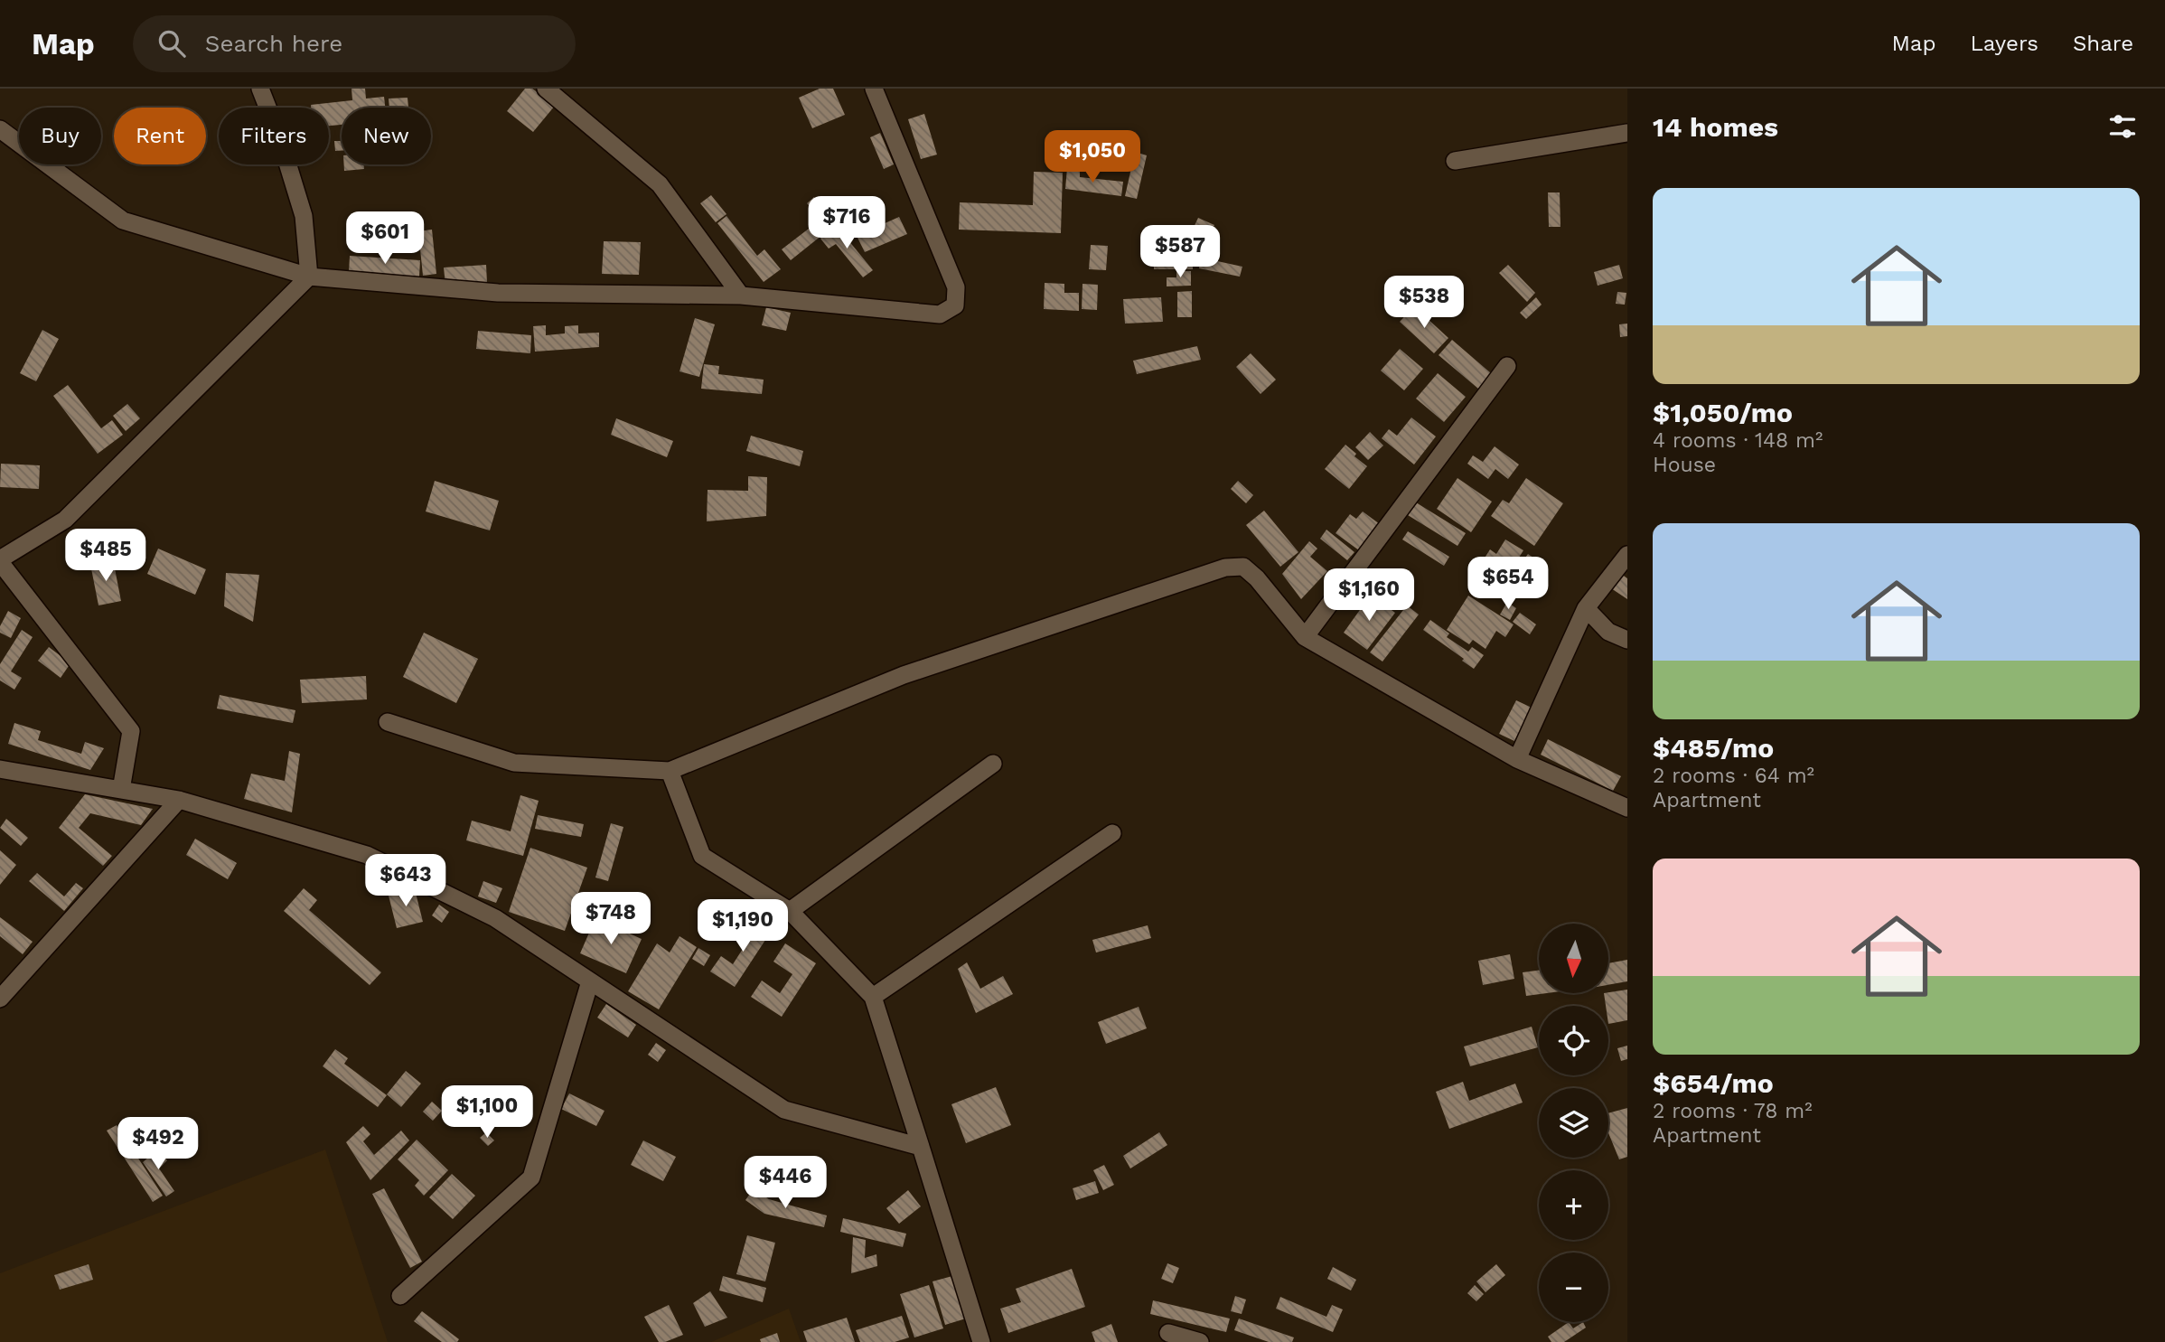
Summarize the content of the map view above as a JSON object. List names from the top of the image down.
{
  "north": "bottom",
  "page": {
    "header": "Map",
    "search": "Search here",
    "nav": ["Map", "Layers", "Share"],
    "heading": "14 homes",
    "chip": [
      "Buy",
      "Rent",
      "Filters",
      "New"
    ],
    "price": [
      "$1,050",
      "$716",
      "$601",
      "$587",
      "$538",
      "$485",
      "$654",
      "$1,160",
      "$643",
      "$748",
      "$1,190",
      "$1,100",
      "$492",
      "$446"
    ],
    "list": [
      {
        "name": "$1,050/mo",
        "note": "4 rooms · 148 m² · House"
      },
      {
        "name": "$485/mo",
        "note": "2 rooms · 64 m² · Apartment"
      },
      {
        "name": "$654/mo",
        "note": "2 rooms · 78 m² · Apartment"
      }
    ],
    "map_buttons": ["+", "−"]
  }
}
